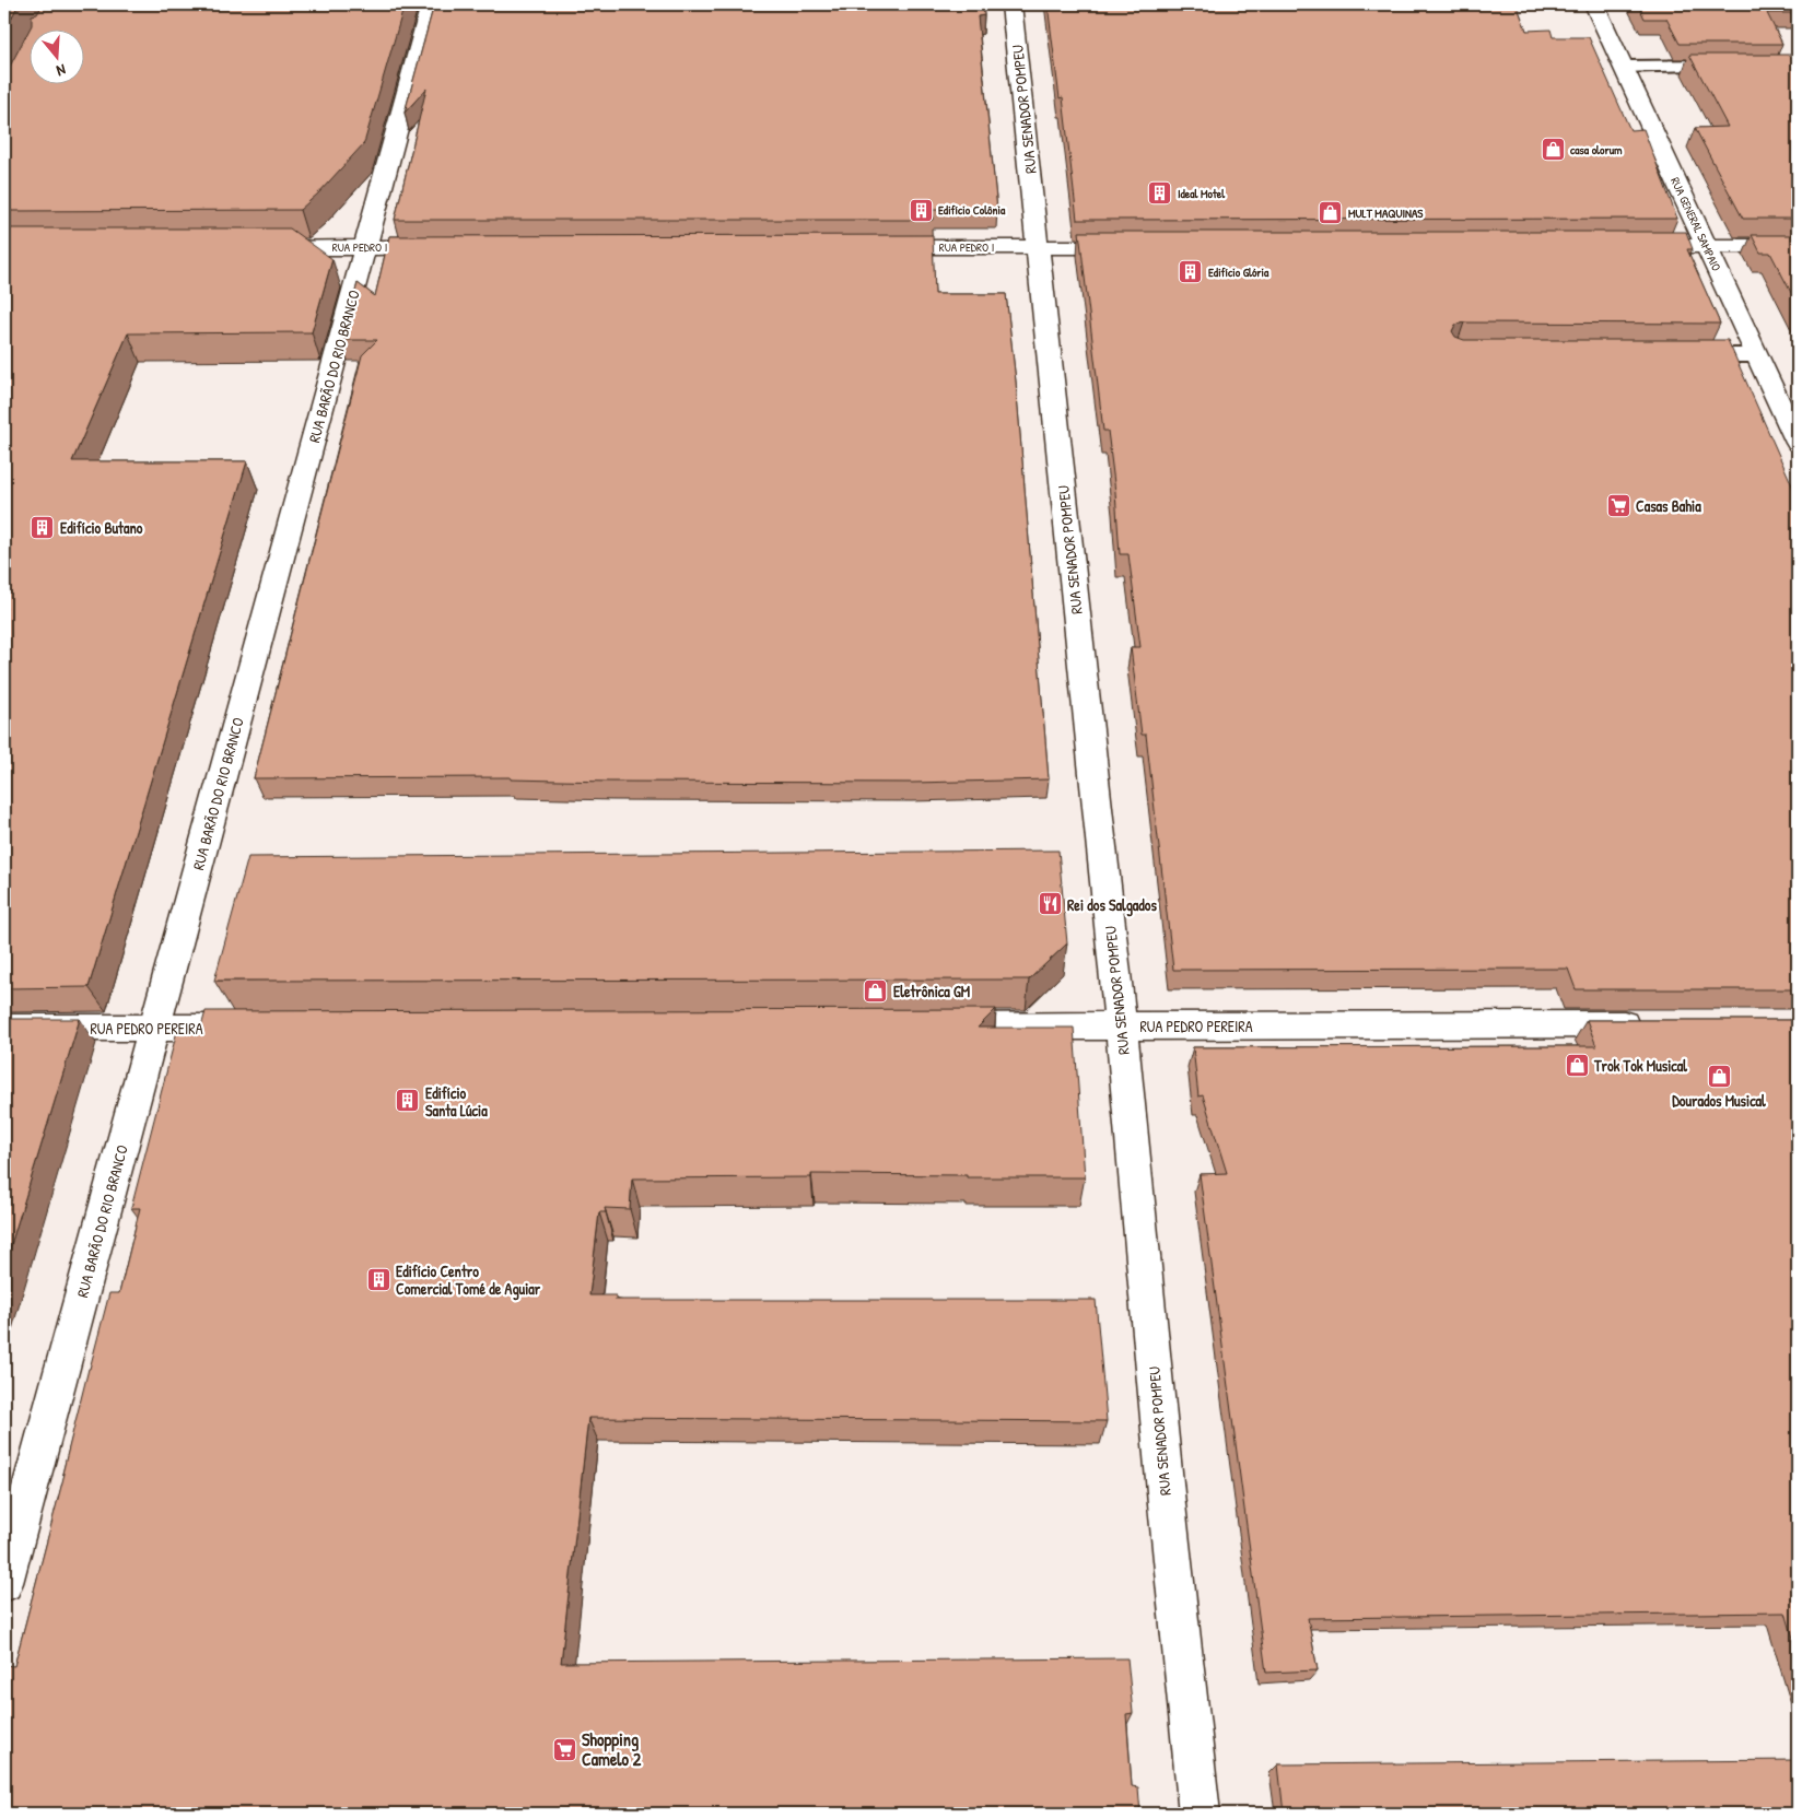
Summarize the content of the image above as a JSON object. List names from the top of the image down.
{
  "streets": {
    "street": [
      "RUA SENADOR POMPEU",
      "RUA GENERAL SAMPAIO",
      "RUA PEDRO I",
      "RUA BARÃO DO RIO BRANCO",
      "RUA PEDRO PEREIRA"
    ]
  },
  "crossings": [
    ["RUA SENADOR POMPEU", "RUA PEDRO I"],
    ["RUA SENADOR POMPEU", "RUA PEDRO PEREIRA"],
    ["RUA PEDRO I", "RUA BARÃO DO RIO BRANCO"],
    ["RUA BARÃO DO RIO BRANCO", "RUA PEDRO PEREIRA"]
  ],
  "places": {
    "shop": [
      "casa olorum",
      "MULT MAQUINAS",
      "Eletrônica GM",
      "Trok Tok Musical",
      "Dourados Musical"
    ],
    "building": [
      "Ideal Motel",
      "Edifício Colônia",
      "Edifício Glória",
      "Edifício Butano",
      "Edifício Santa Lúcia",
      "Edifício Centro Comercial Tomé de Aguiar"
    ],
    "supermarket": ["Casas Bahia", "Shopping Camelo 2"],
    "restaurant": ["Rei dos Salgados"]
  },
  "north": "bottom"
}
